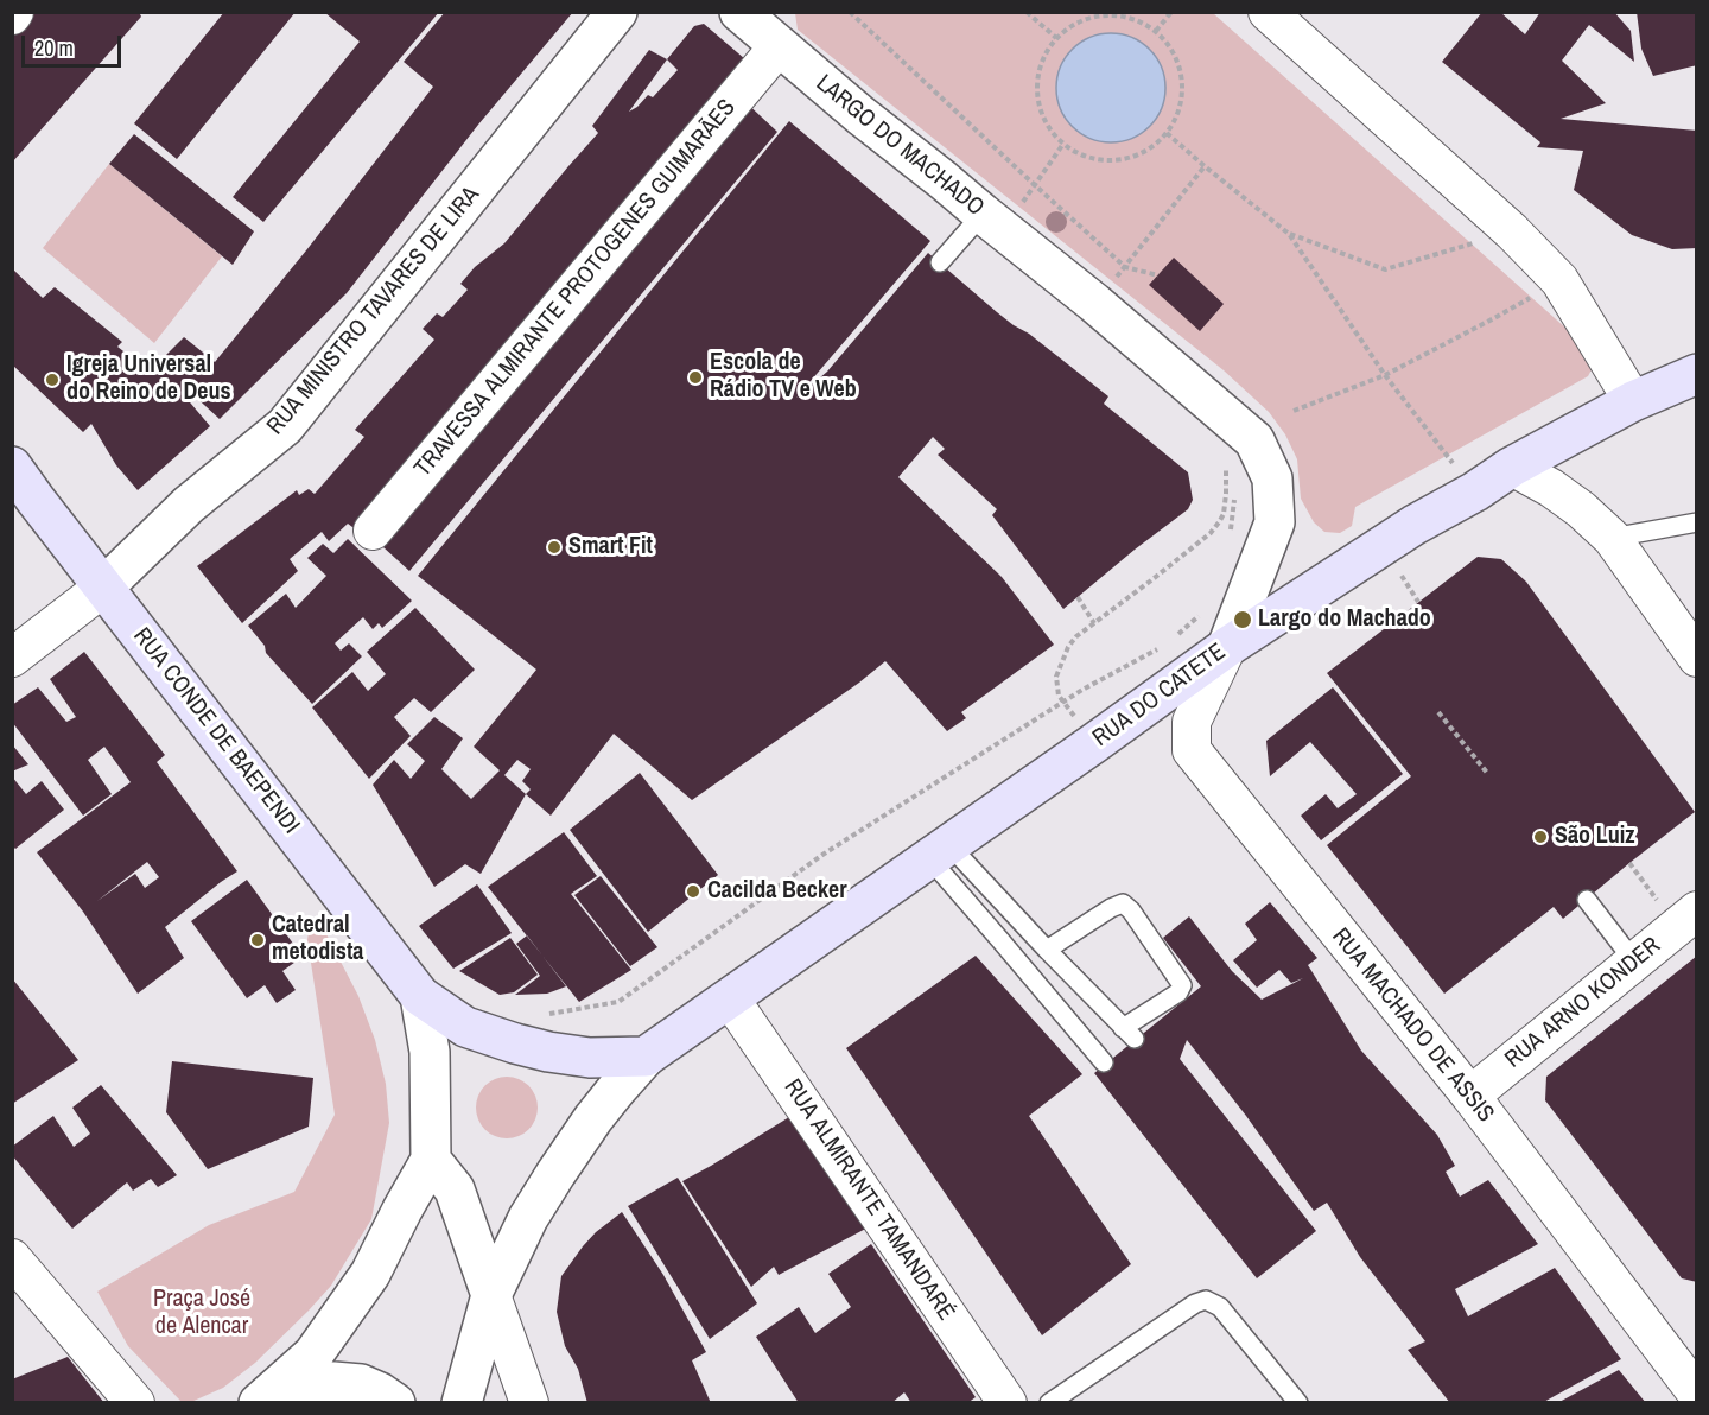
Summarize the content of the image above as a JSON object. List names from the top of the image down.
{
  "streets": {
    "main road": ["RUA DO CATETE", "RUA CONDE DE BAEPENDI"],
    "street": [
      "LARGO DO MACHADO",
      "TRAVESSA ALMIRANTE PROTOGENES GUIMARÃES",
      "RUA MINISTRO TAVARES DE LIRA",
      "RUA ARNO KONDER",
      "RUA MACHADO DE ASSIS",
      "RUA ALMIRANTE TAMANDARÉ"
    ]
  },
  "crossings": [
    ["LARGO DO MACHADO", "TRAVESSA ALMIRANTE PROTOGENES GUIMARÃES"],
    ["LARGO DO MACHADO", "RUA DO CATETE"],
    ["LARGO DO MACHADO", "RUA MACHADO DE ASSIS"],
    ["RUA MINISTRO TAVARES DE LIRA", "RUA CONDE DE BAEPENDI"],
    ["RUA DO CATETE", "RUA MACHADO DE ASSIS"],
    ["RUA DO CATETE", "RUA ALMIRANTE TAMANDARÉ"],
    ["RUA ARNO KONDER", "RUA MACHADO DE ASSIS"]
  ],
  "parks": ["Praça José de Alencar"],
  "places": [
    "Escola de Rádio TV e Web",
    "Igreja Universal do Reino de Deus",
    "Smart Fit",
    "Largo do Machado",
    "São Luiz",
    "Cacilda Becker",
    "Catedral metodista"
  ],
  "scale_bar": "20 m"
}
